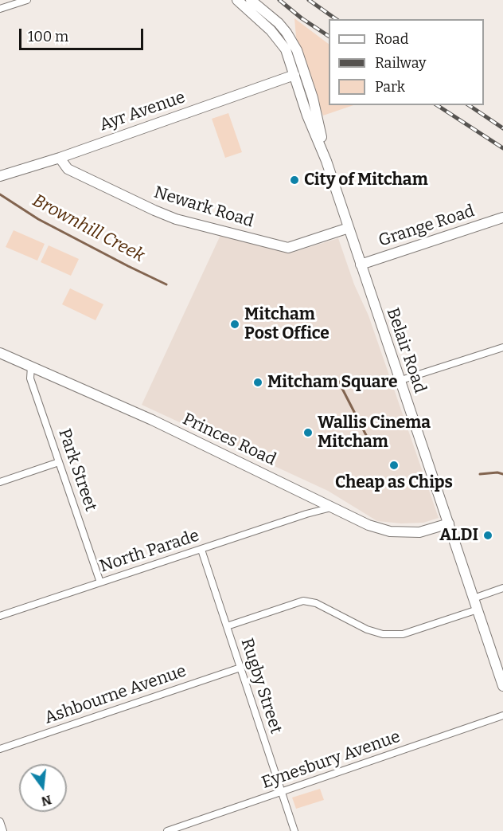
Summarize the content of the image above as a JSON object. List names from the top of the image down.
{
  "streets": {
    "street": [
      "Ayr Avenue",
      "Newark Road",
      "Grange Road",
      "Belair Road",
      "Princes Road",
      "Park Street",
      "North Parade",
      "Rugby Street",
      "Ashbourne Avenue",
      "Eynesbury Avenue"
    ]
  },
  "crossings": [
    ["Ayr Avenue", "Newark Road"],
    ["Ayr Avenue", "Belair Road"],
    ["Newark Road", "Belair Road"],
    ["Grange Road", "Belair Road"],
    ["Belair Road", "Princes Road"],
    ["Princes Road", "Park Street"],
    ["Princes Road", "North Parade"],
    ["Park Street", "North Parade"],
    ["North Parade", "Rugby Street"],
    ["Rugby Street", "Ashbourne Avenue"],
    ["Rugby Street", "Eynesbury Avenue"]
  ],
  "water": ["Brownhill Creek"],
  "places": [
    "City of Mitcham",
    "Mitcham Post Office",
    "Mitcham Square",
    "Wallis Cinema Mitcham",
    "Cheap as Chips",
    "ALDI"
  ],
  "legend": ["Road", "Railway", "Park"],
  "scale_bar": "100 m",
  "north": "bottom"
}
